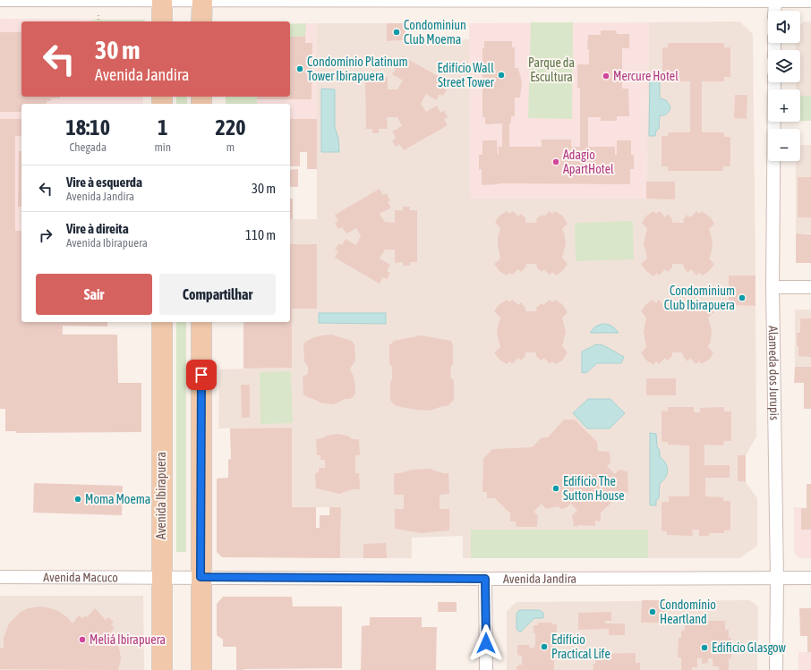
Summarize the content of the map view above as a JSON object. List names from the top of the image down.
{
  "streets": {
    "main road": ["Avenida Ibirapuera"],
    "street": ["Alameda dos Jurupis", "Avenida Macuco", "Avenida Jandira"]
  },
  "crossings": [
    ["Alameda dos Jurupis", "Avenida Jandira"],
    ["Avenida Ibirapuera", "Avenida Macuco"],
    ["Avenida Ibirapuera", "Avenida Jandira"],
    ["Avenida Macuco", "Avenida Jandira"]
  ],
  "parks": ["Parque da Escultura"],
  "places": [
    "Condominiun Club Moema",
    "Condomínio Platinum Tower Ibirapuera",
    "Edifício Wall Street Tower",
    "Mercure Hotel",
    "Adagio ApartHotel",
    "Condominium Club Ibirapuera",
    "Edifício The Sutton House",
    "Moma Moema",
    "Condomínio Heartland",
    "Meliá Ibirapuera",
    "Edifício Practical Life",
    "Edificio Glasgow"
  ],
  "page": {
    "map_buttons": ["+", "−"],
    "turn": ["30 m", "Avenida Jandira"],
    "eta": [
      "18:10",
      "Chegada",
      "1",
      "min",
      "220",
      "m"
    ],
    "list": [
      {
        "name": "Vire à esquerda",
        "note": "Avenida Jandira",
        "value": "30 m"
      },
      {
        "name": "Vire à direita",
        "note": "Avenida Ibirapuera",
        "value": "110 m"
      }
    ],
    "buttons": ["Sair", "Compartilhar"]
  }
}
